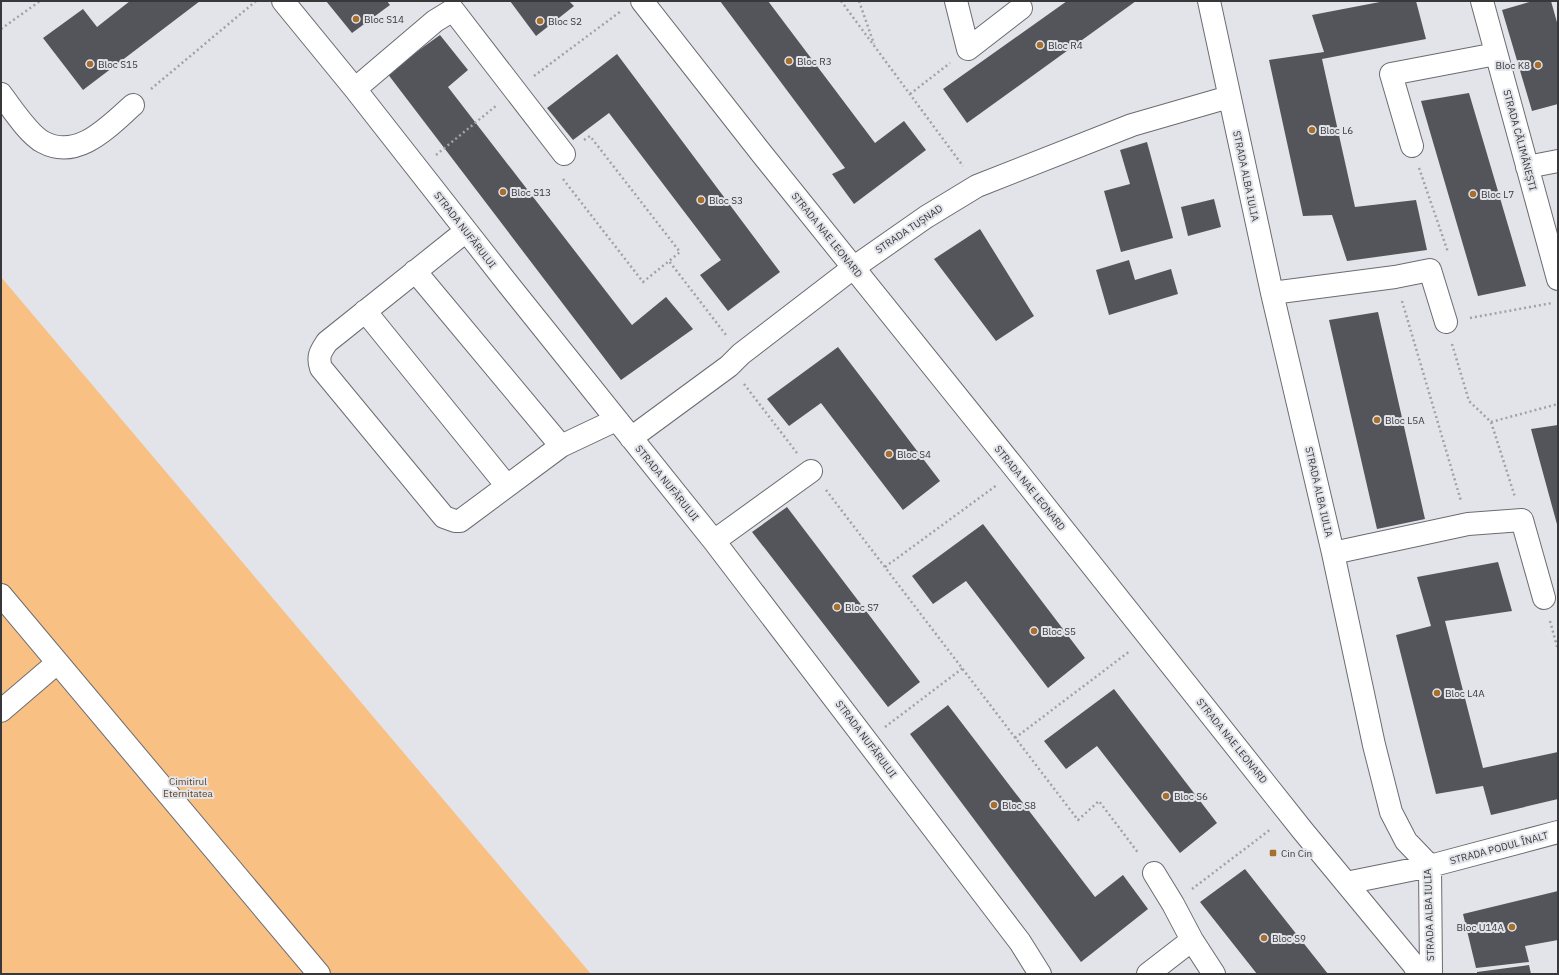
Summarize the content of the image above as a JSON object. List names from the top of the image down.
{
  "streets": {
    "street": [
      "STRADA CĂLIMĂNEȘTI",
      "STRADA ALBA IULIA",
      "STRADA TUȘNAD",
      "STRADA NUFĂRULUI",
      "STRADA NAE LEONARD",
      "STRADA PODUL ÎNALT"
    ]
  },
  "crossings": [
    ["STRADA ALBA IULIA", "STRADA TUȘNAD"],
    ["STRADA ALBA IULIA", "STRADA PODUL ÎNALT"],
    ["STRADA TUȘNAD", "STRADA NUFĂRULUI"],
    ["STRADA TUȘNAD", "STRADA NAE LEONARD"],
    ["STRADA NAE LEONARD", "STRADA PODUL ÎNALT"]
  ],
  "parks": ["Cimitirul Eternitatea"],
  "places": {
    "other": [
      "Bloc S14",
      "Bloc S2",
      "Bloc R4",
      "Bloc R3",
      "Bloc S15",
      "Bloc K8",
      "Bloc L6",
      "Bloc S13",
      "Bloc L7",
      "Bloc S3",
      "Bloc L5A",
      "Bloc S4",
      "Bloc S7",
      "Bloc S5",
      "Bloc L4A",
      "Bloc S6",
      "Bloc S8",
      "Bloc U14A",
      "Bloc S9"
    ],
    "transit": ["Cin Cin"]
  }
}
